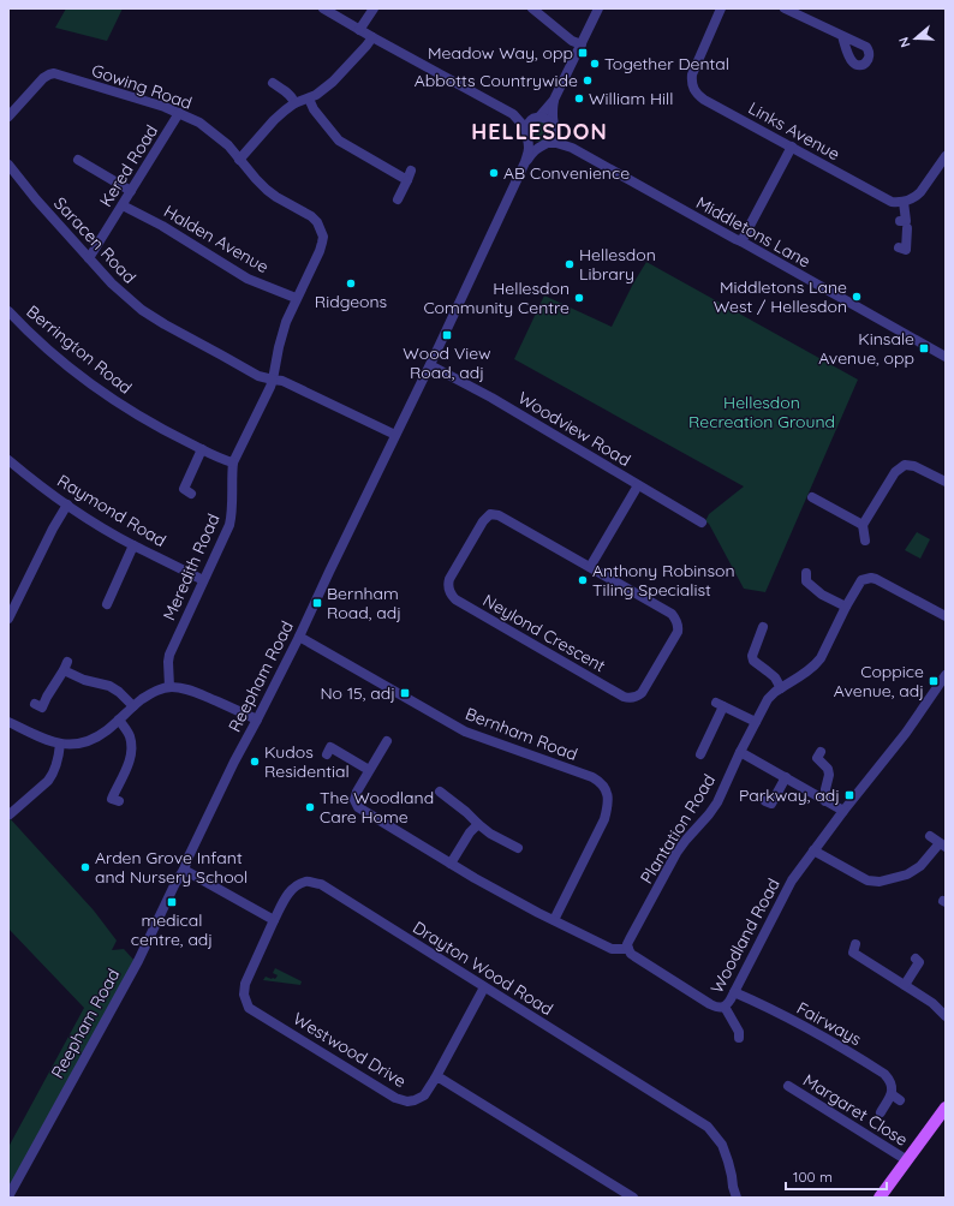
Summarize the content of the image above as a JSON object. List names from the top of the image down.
{
  "streets": {
    "street": [
      "Gowing Road",
      "Links Avenue",
      "Kered Road",
      "Middletons Lane",
      "Halden Avenue",
      "Saracen Road",
      "Berrington Road",
      "Woodview Road",
      "Raymond Road",
      "Meredith Road",
      "Neylond Crescent",
      "Reepham Road",
      "Bernham Road",
      "Plantation Road",
      "Woodland Road",
      "Drayton Wood Road",
      "Fairways",
      "Westwood Drive",
      "Margaret Close"
    ]
  },
  "crossings": [
    ["Gowing Road", "Kered Road"],
    ["Gowing Road", "Halden Avenue"],
    ["Gowing Road", "Saracen Road"],
    ["Gowing Road", "Meredith Road"],
    ["Kered Road", "Halden Avenue"],
    ["Kered Road", "Saracen Road"],
    ["Middletons Lane", "Reepham Road"],
    ["Saracen Road", "Meredith Road"],
    ["Berrington Road", "Meredith Road"],
    ["Woodview Road", "Reepham Road"],
    ["Raymond Road", "Meredith Road"],
    ["Reepham Road", "Bernham Road"],
    ["Plantation Road", "Woodland Road"],
    ["Woodland Road", "Fairways"],
    ["Drayton Wood Road", "Westwood Drive"]
  ],
  "districts": ["HELLESDON"],
  "parks": ["Hellesdon Recreation Ground"],
  "places": {
    "transit": [
      "Meadow Way, opp",
      "Wood View Road, adj",
      "Kinsale Avenue, opp",
      "Bernham Road, adj",
      "Coppice Avenue, adj",
      "No 15, adj",
      "Parkway, adj",
      "medical centre, adj"
    ],
    "other": [
      "Together Dental",
      "Abbotts Countrywide",
      "William Hill",
      "AB Convenience",
      "Hellesdon Library",
      "Ridgeons",
      "Middletons Lane West / Hellesdon",
      "Hellesdon Community Centre",
      "Anthony Robinson Tiling Specialist",
      "Kudos Residential",
      "The Woodland Care Home",
      "Arden Grove Infant and Nursery School"
    ]
  },
  "scale_bar": "100 m",
  "north": "left"
}
